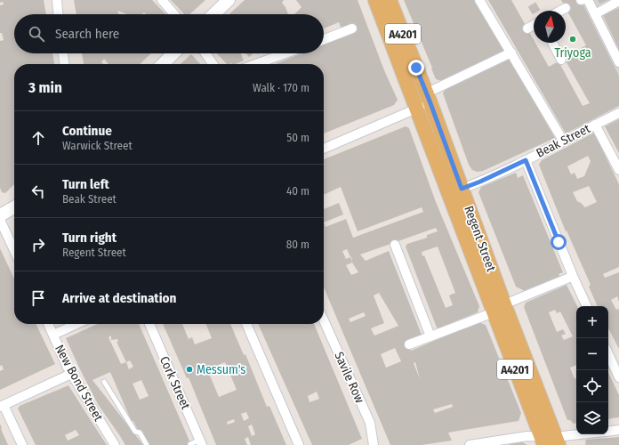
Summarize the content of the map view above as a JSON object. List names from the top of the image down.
{
  "streets": {
    "main road": ["A4201", "Regent Street"],
    "street": [
      "Beak Street",
      "Savile Row",
      "New Bond Street",
      "Cork Street"
    ]
  },
  "crossings": [
    ["Beak Street", "Regent Street"]
  ],
  "places": ["Triyoga", "Messum's"],
  "north": "top",
  "page": {
    "search": "Search here",
    "heading": ["3 min", "Walk · 170 m"],
    "list": [
      ["Continue", "Warwick Street", "50 m"],
      ["Turn left", "Beak Street", "40 m"],
      ["Turn right", "Regent Street", "80 m"],
      "Arrive at destination"
    ],
    "map_buttons": ["+", "−"]
  }
}
